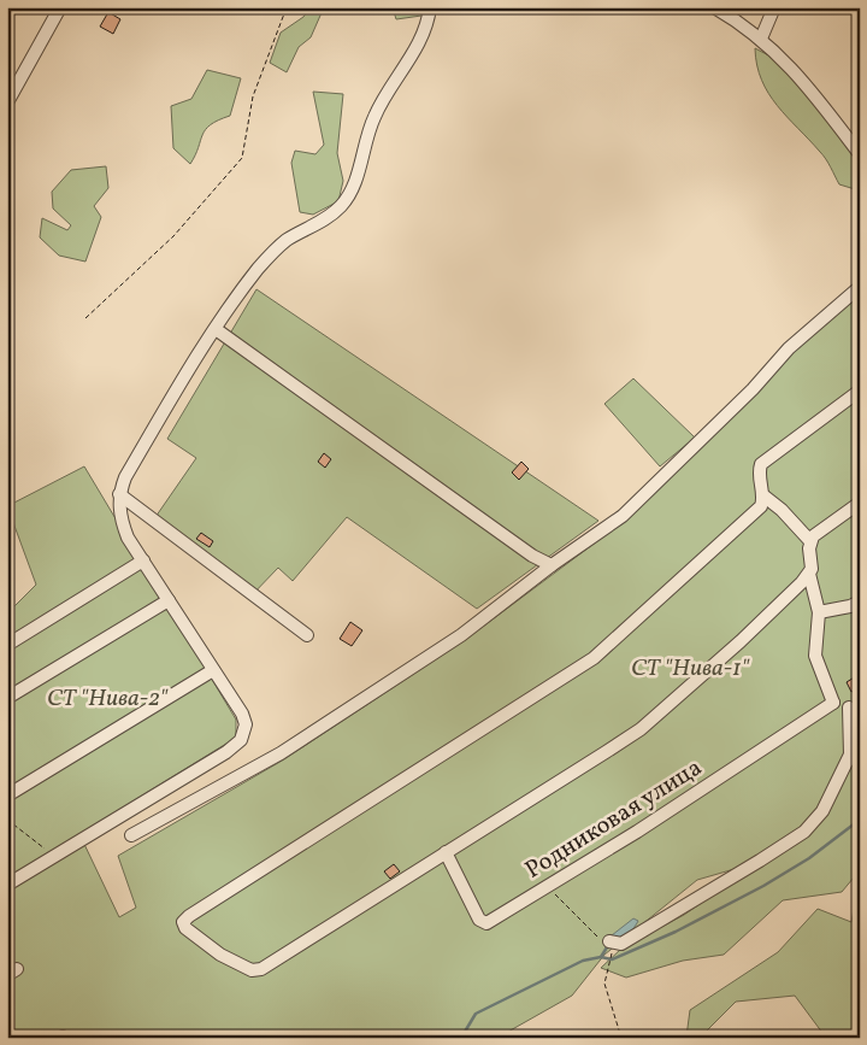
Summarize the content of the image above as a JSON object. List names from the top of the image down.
{
  "streets": {
    "street": ["Родниковая улица"]
  },
  "parks": ["СТ \"Нива-1\"", "СТ \"Нива-2\""]
}
